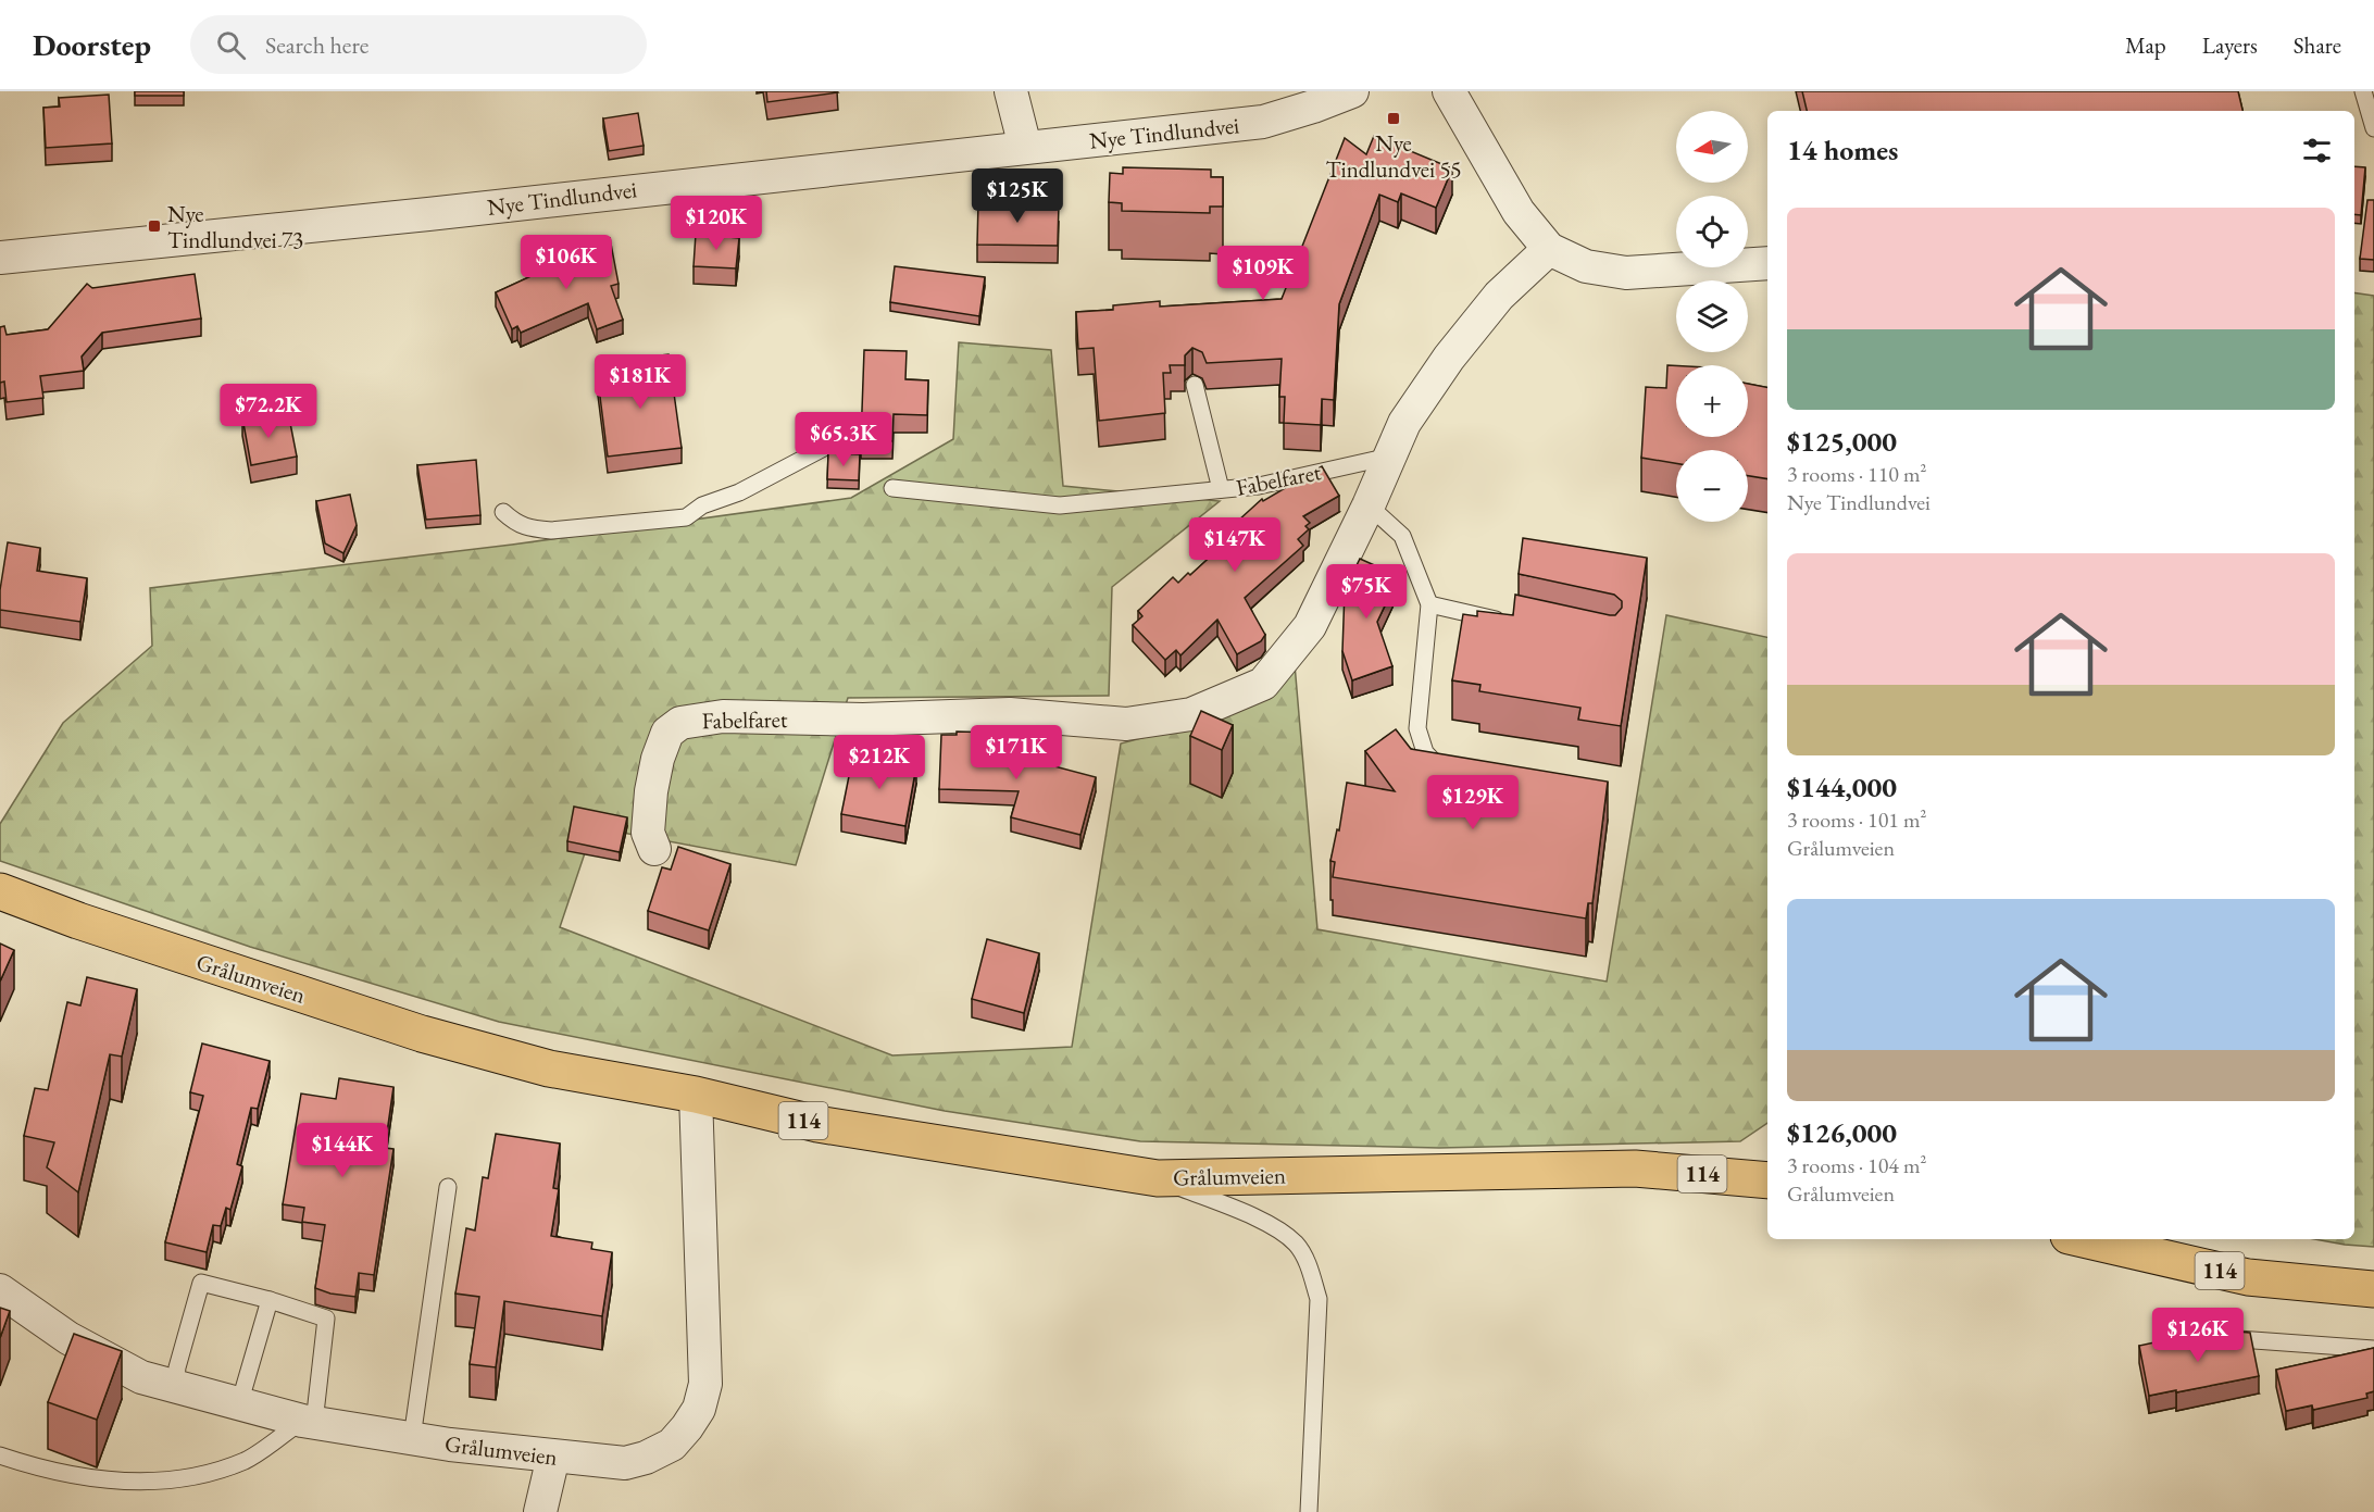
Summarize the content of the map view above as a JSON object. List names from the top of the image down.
{
  "streets": {
    "main road": ["Grålumveien", "114"],
    "street": ["Nye Tindlundvei", "Fabelfaret"]
  },
  "places": {
    "transit": ["Nye Tindlundvei 55", "Nye Tindlundvei 73"]
  },
  "north": "left",
  "page": {
    "header": "Doorstep",
    "search": "Search here",
    "nav": ["Map", "Layers", "Share"],
    "map_buttons": ["+", "−"],
    "heading": "14 homes",
    "price": [
      "$125K",
      "$120K",
      "$106K",
      "$109K",
      "$181K",
      "$72.2K",
      "$65.3K",
      "$147K",
      "$75K",
      "$171K",
      "$212K",
      "$129K",
      "$144K",
      "$126K"
    ],
    "list": [
      {
        "name": "$125,000",
        "note": "3 rooms · 110 m² · Nye Tindlundvei"
      },
      {
        "name": "$144,000",
        "note": "3 rooms · 101 m² · Grålumveien"
      },
      {
        "name": "$126,000",
        "note": "3 rooms · 104 m² · Grålumveien"
      }
    ]
  }
}
